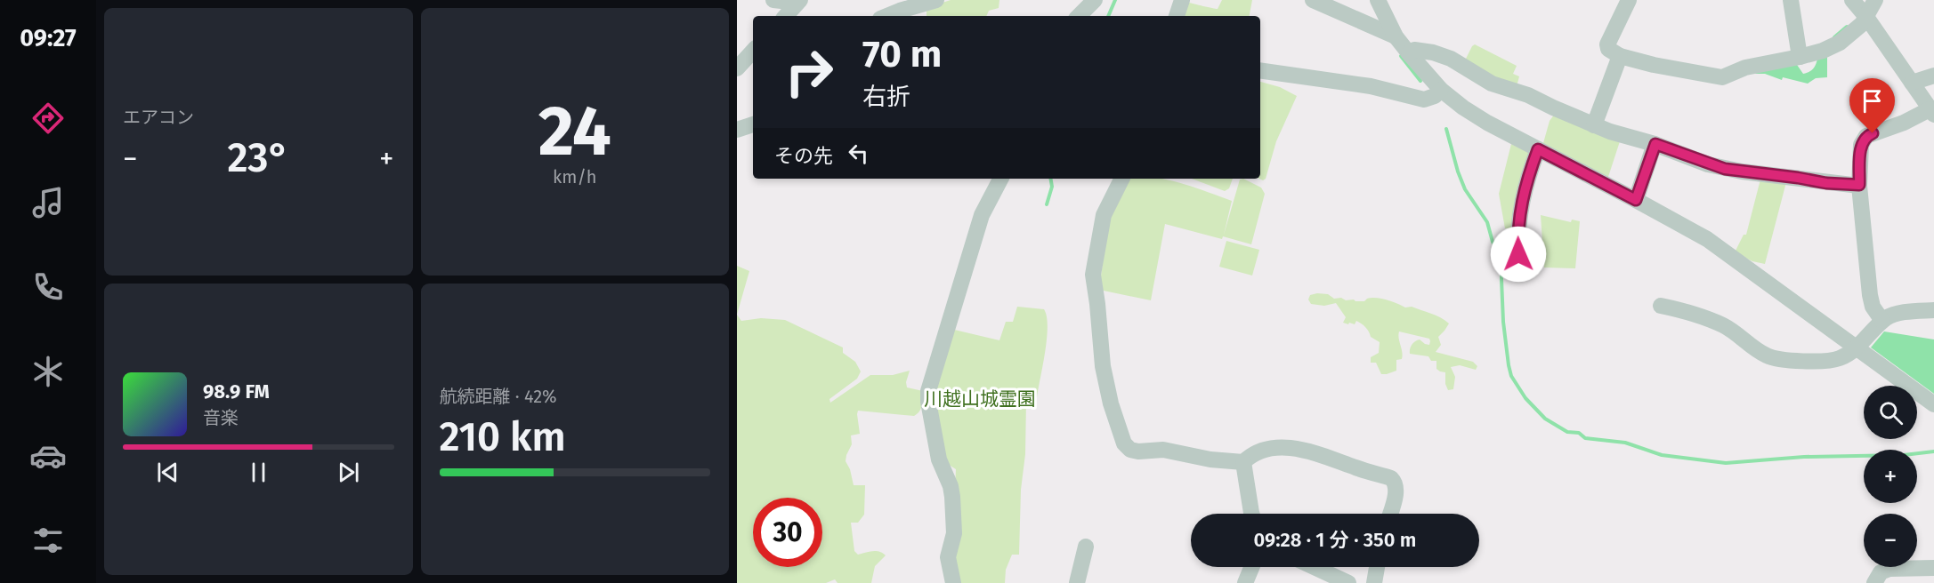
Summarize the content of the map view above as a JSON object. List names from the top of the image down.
{
  "parks": ["川越山城霊園"],
  "page": {
    "tabs": "09:27",
    "tile": [
      "エアコン",
      ["24", "km/h"],
      ["航続距離 · 42%", "210 km"]
    ],
    "turn": ["70 m", "右折"],
    "then": "その先",
    "heat": ["−", "23°", "+"],
    "song": ["98.9 FM", "音楽"],
    "map_buttons": ["+", "−"],
    "limit": "30",
    "trip": "09:28 · 1 分 · 350 m"
  }
}
